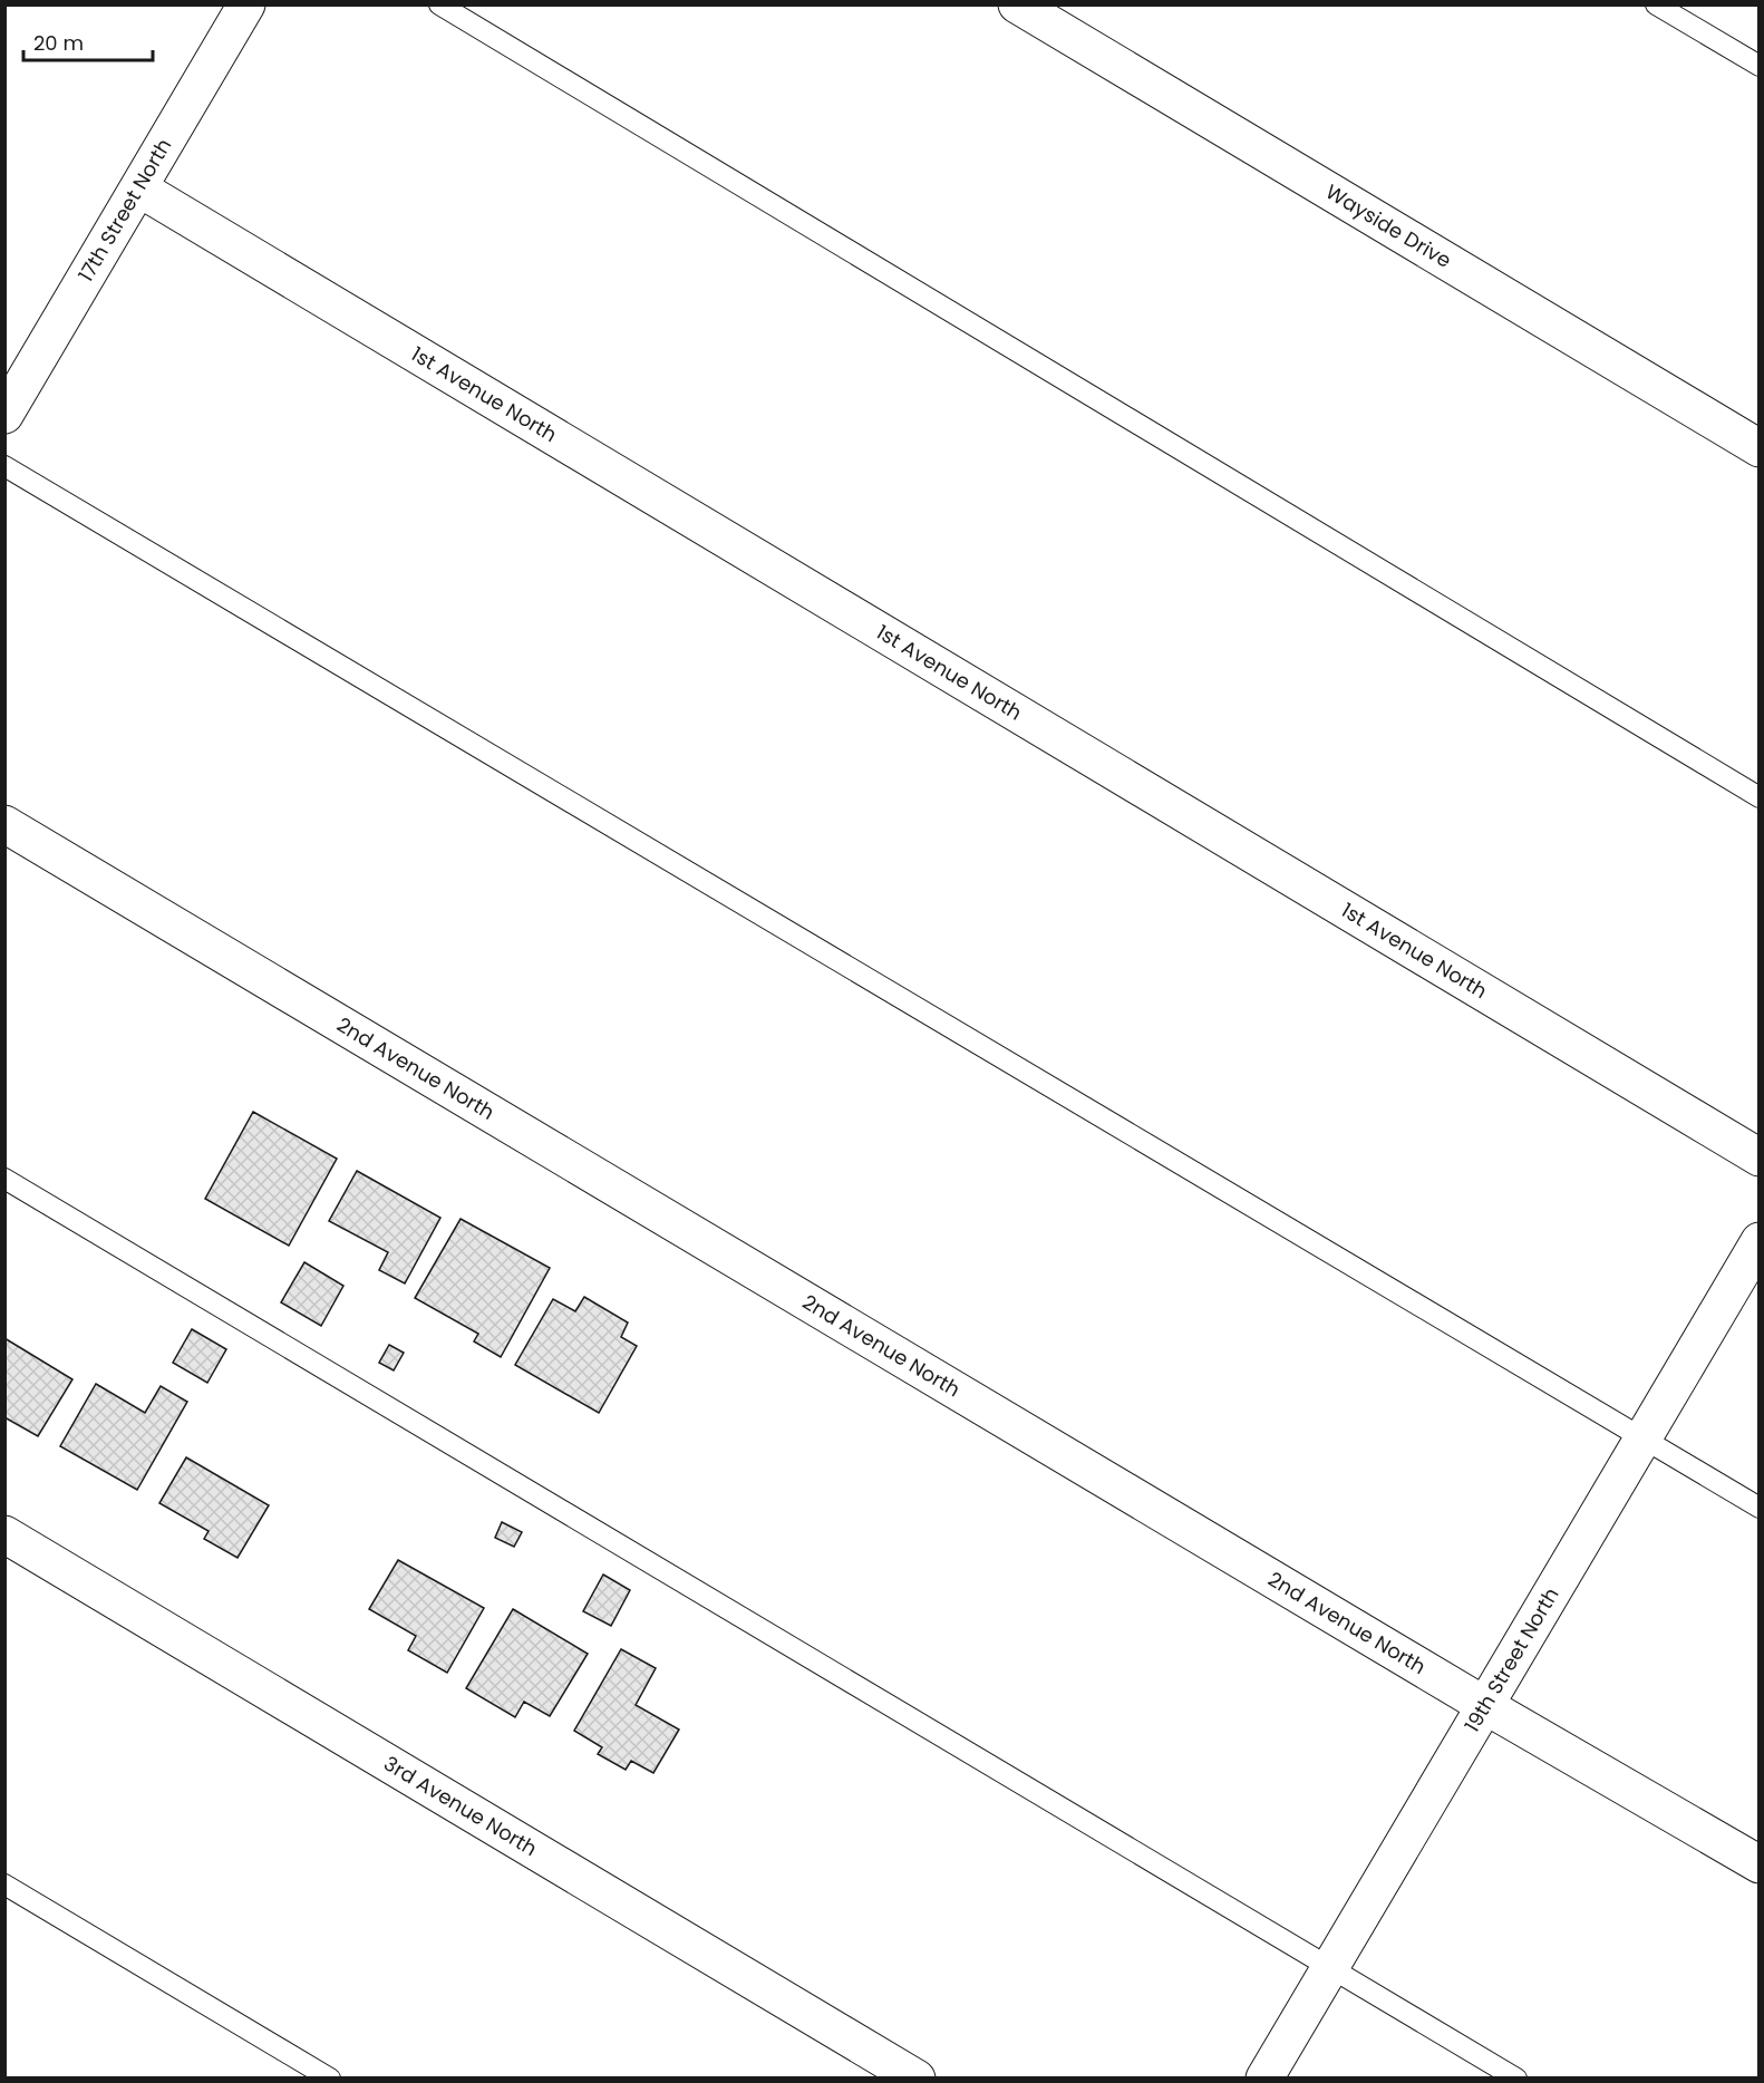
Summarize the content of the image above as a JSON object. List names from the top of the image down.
{
  "streets": {
    "street": [
      "17th Street North",
      "Wayside Drive",
      "1st Avenue North",
      "2nd Avenue North",
      "19th Street North",
      "3rd Avenue North"
    ]
  },
  "crossings": [
    ["17th Street North", "1st Avenue North"],
    ["2nd Avenue North", "19th Street North"]
  ],
  "scale_bar": "20 m"
}
